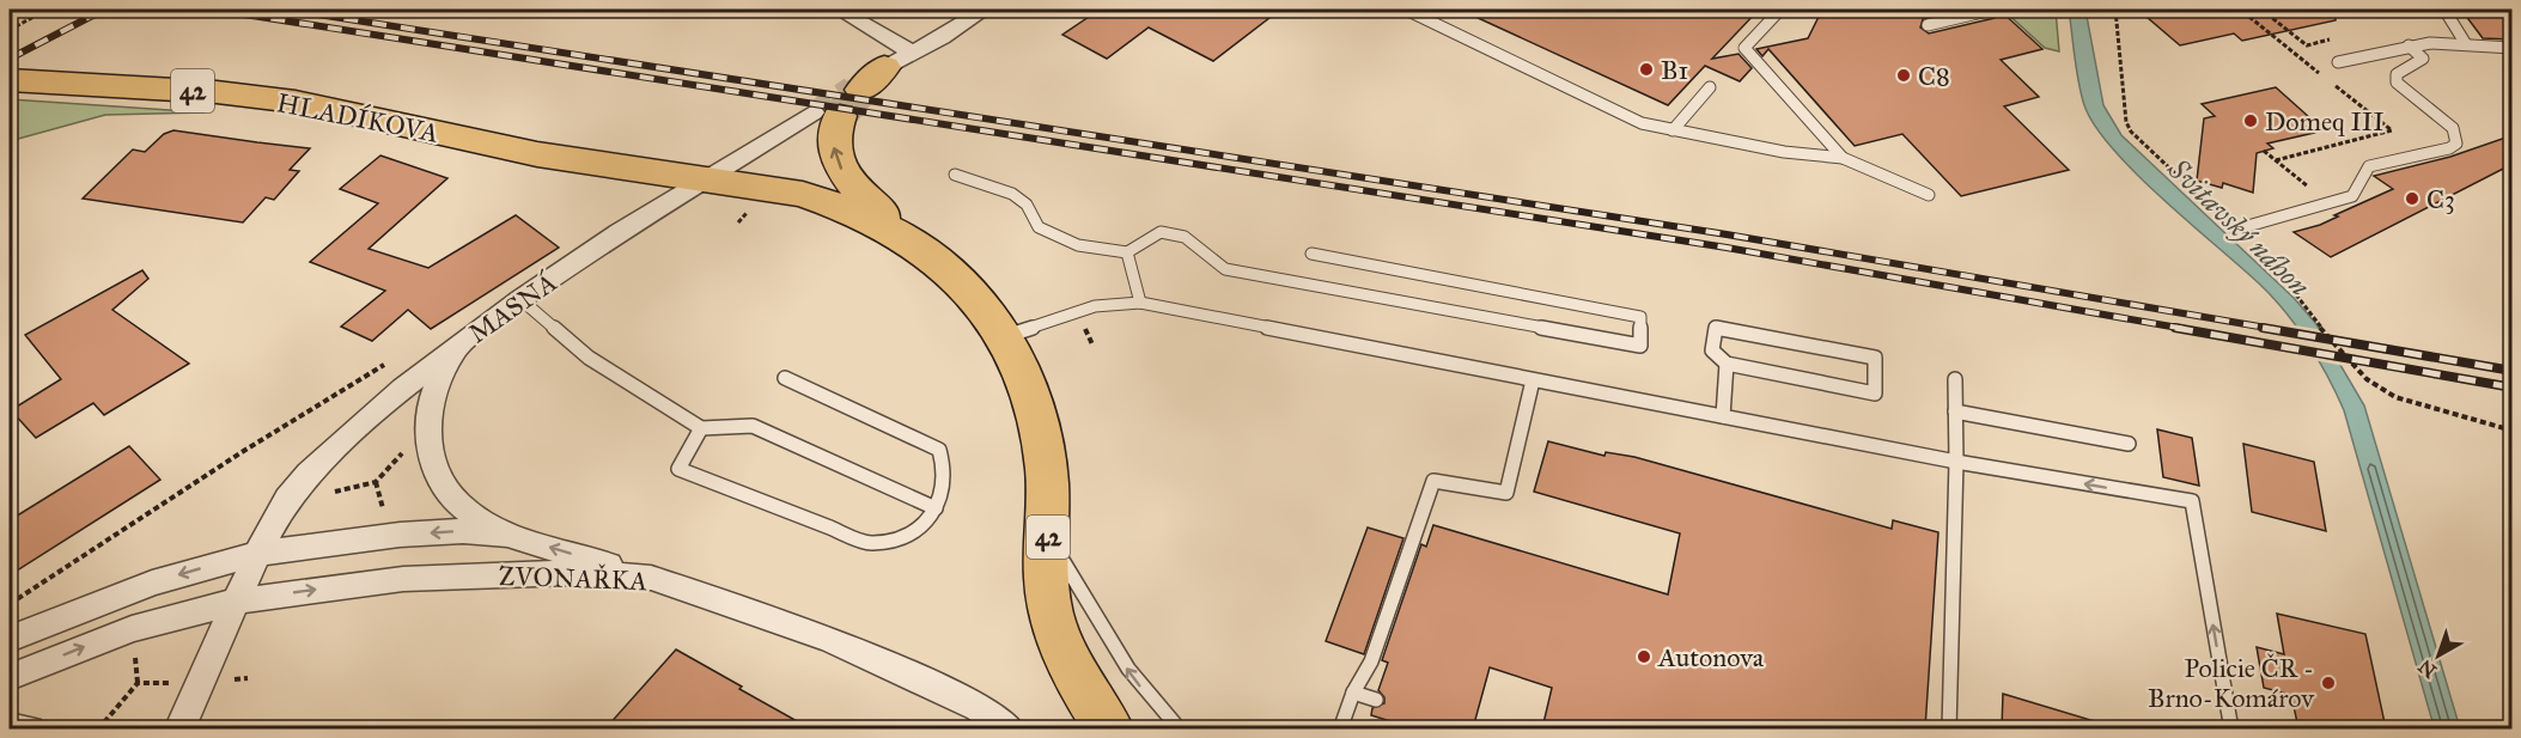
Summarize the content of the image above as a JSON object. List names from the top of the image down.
{
  "streets": {
    "main road": ["42", "HLADÍKOVA"],
    "street": ["MASNÁ", "ZVONAŘKA"]
  },
  "crossings": [
    ["42", "HLADÍKOVA"],
    ["42", "MASNÁ"],
    ["HLADÍKOVA", "MASNÁ"],
    ["MASNÁ", "ZVONAŘKA"]
  ],
  "water": ["Svitavský náhon"],
  "places": [
    "B1",
    "C8",
    "Domeq III",
    "C3",
    "Autonova",
    "Policie ČR - Brno-Komárov"
  ],
  "north": "bottom left"
}
